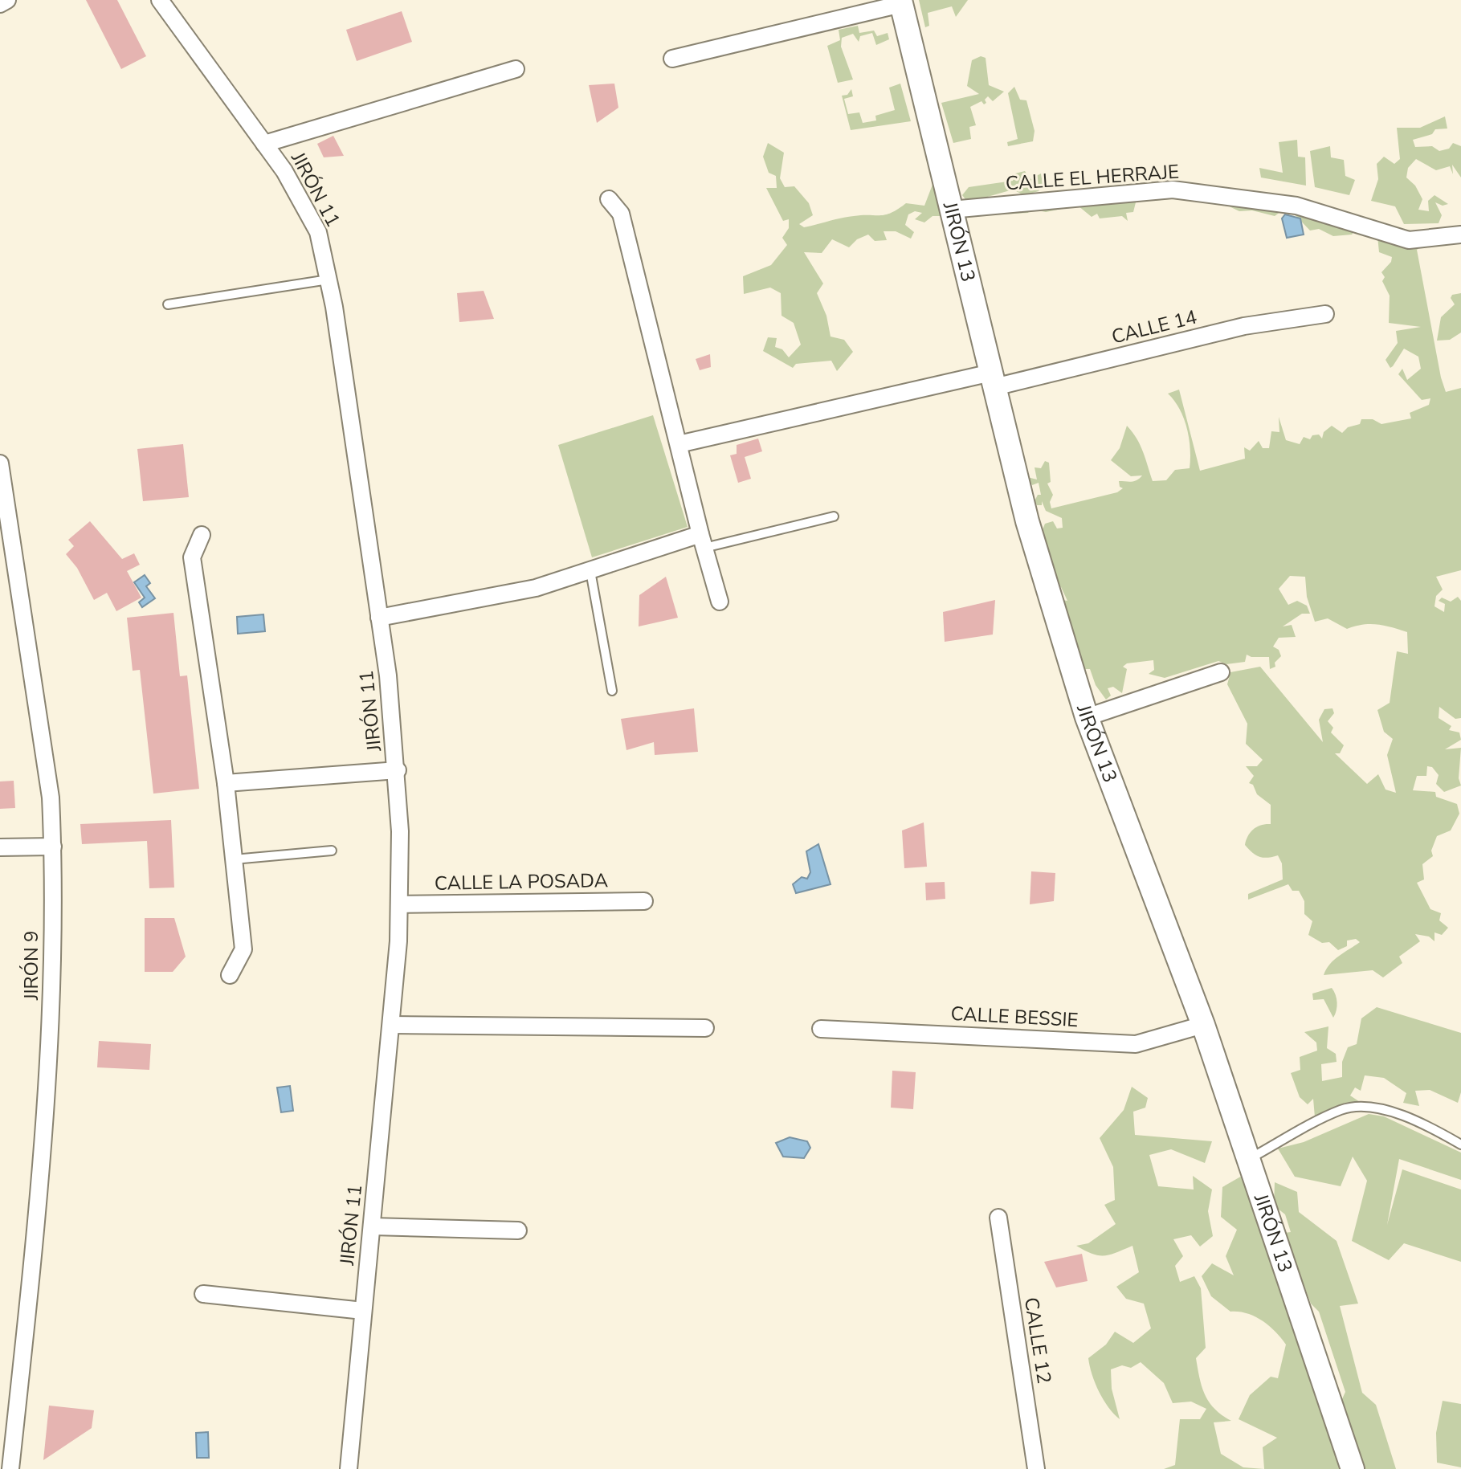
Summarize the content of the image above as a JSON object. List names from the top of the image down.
{
  "streets": {
    "street": [
      "CALLE EL HERRAJE",
      "JIRÓN 11",
      "JIRÓN 13",
      "CALLE 14",
      "CALLE LA POSADA",
      "JIRÓN 9",
      "CALLE BESSIE",
      "CALLE 12"
    ]
  },
  "crossings": [
    ["CALLE EL HERRAJE", "JIRÓN 13"],
    ["JIRÓN 11", "CALLE LA POSADA"],
    ["JIRÓN 13", "CALLE 14"],
    ["JIRÓN 13", "CALLE BESSIE"]
  ]
}
